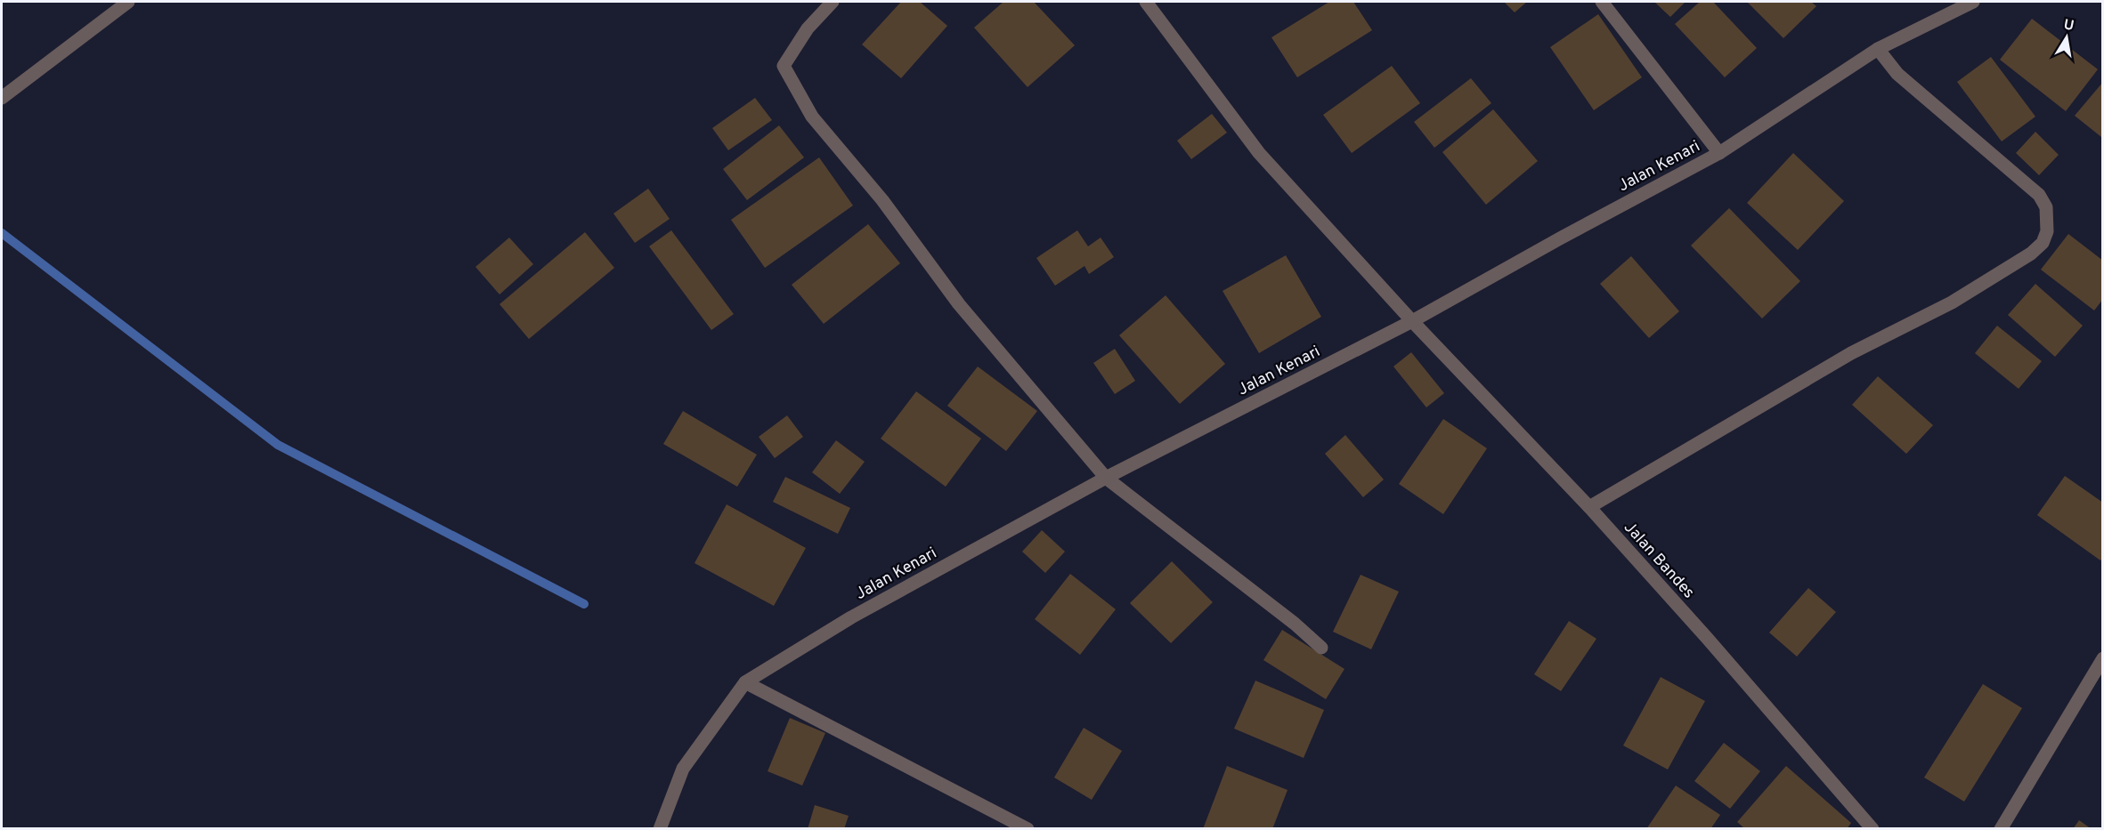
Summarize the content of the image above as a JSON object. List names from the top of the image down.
{
  "streets": {
    "street": ["Jalan Kenari", "Jalan Bandes"]
  },
  "crossings": [
    ["Jalan Kenari", "Jalan Bandes"]
  ],
  "north": "top"
}
